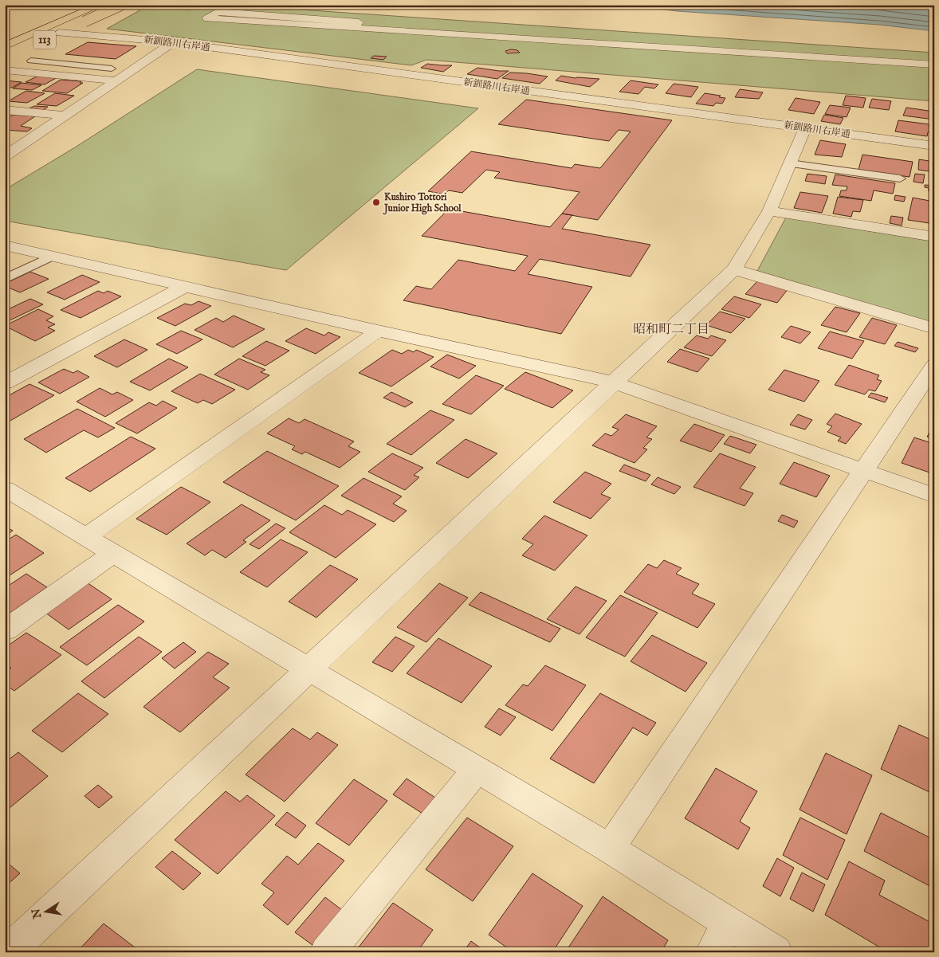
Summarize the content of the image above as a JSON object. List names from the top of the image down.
{
  "streets": {
    "main road": ["113"],
    "street": ["新釧路川右岸通"]
  },
  "crossings": [
    ["113", "新釧路川右岸通"]
  ],
  "districts": ["昭和町二丁目"],
  "places": ["Kushiro Tottori Junior High School"],
  "north": "left"
}
